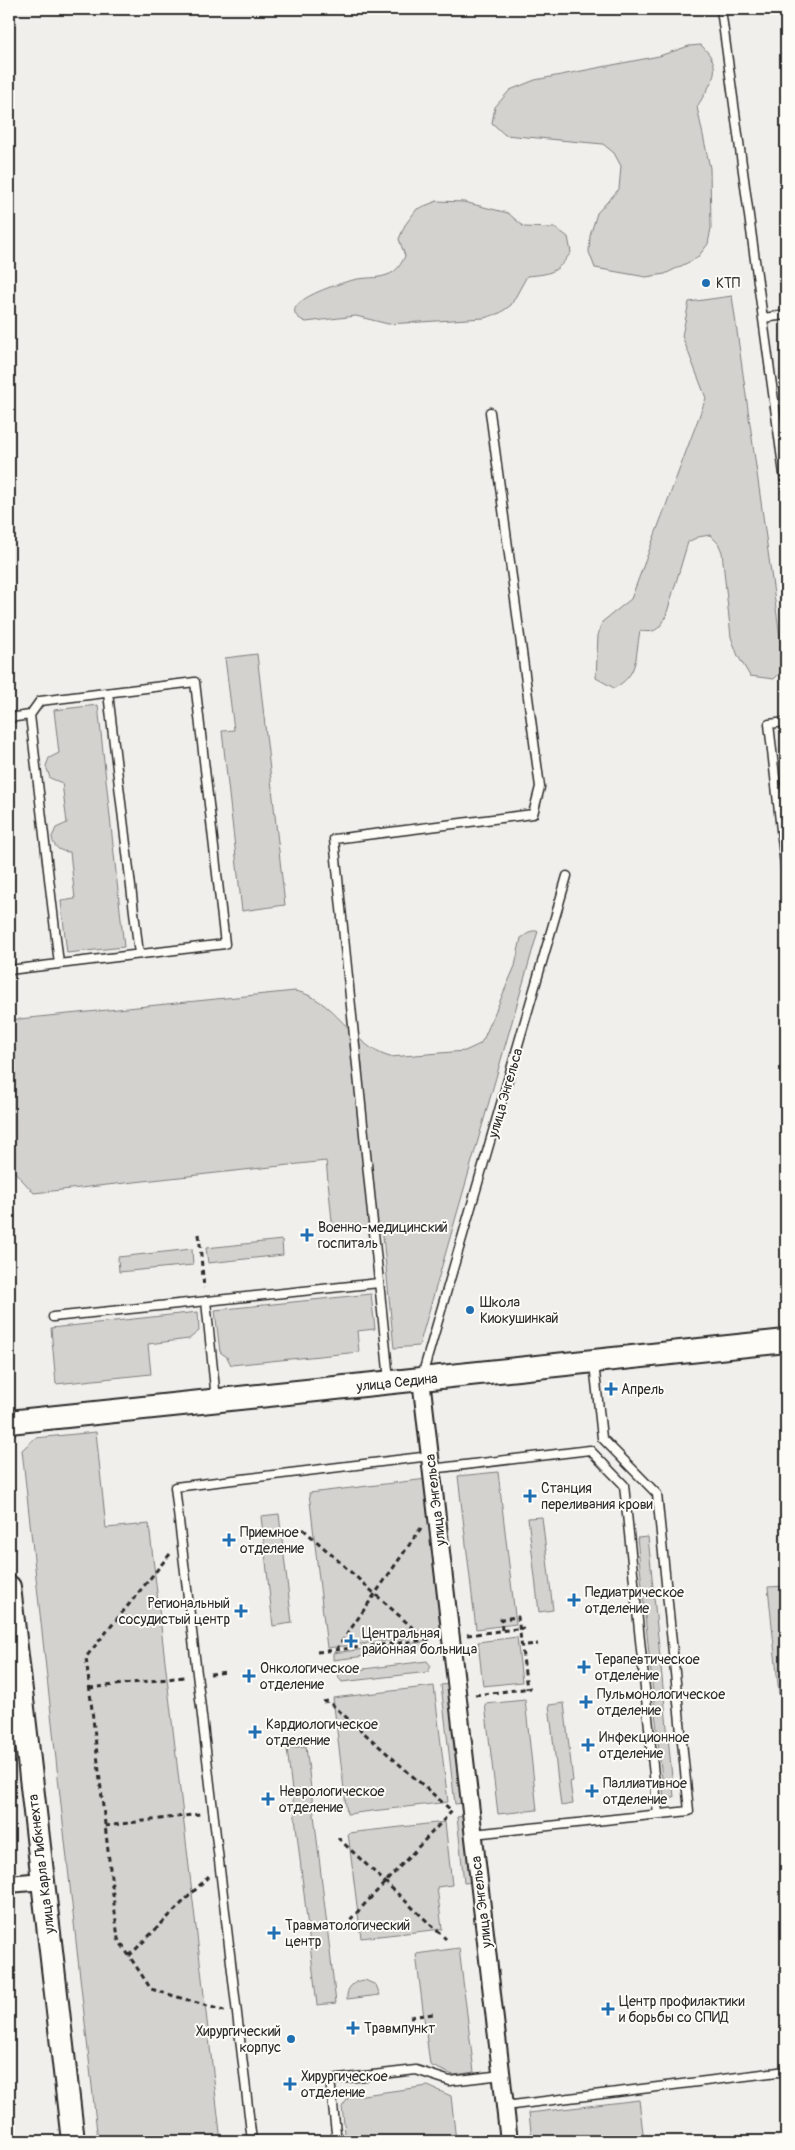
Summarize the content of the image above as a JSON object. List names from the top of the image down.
{
  "streets": {
    "street": ["улица Энгельса", "улица Седина", "улица Карла Либкнехта"]
  },
  "crossings": [
    ["улица Энгельса", "улица Седина"]
  ],
  "places": {
    "other": ["КТП", "Школа Киокушинкай", "Хирургический корпус"],
    "health": [
      "Военно-медицинский госпиталь",
      "Апрель",
      "Станция переливания крови",
      "Приемное отделение",
      "Педиатрическое отделение",
      "Региональный сосудистый центр",
      "Центральная районная больница",
      "Терапевтическое отделение",
      "Онкологическое отделение",
      "Пульмонологическое отделение",
      "Кардиологическое отделение",
      "Инфекционное отделение",
      "Паллиативное отделение",
      "Неврологическое отделение",
      "Травматологический центр",
      "Центр профилактики и борьбы со СПИД",
      "Травмпункт",
      "Хирургическое отделение"
    ]
  }
}
